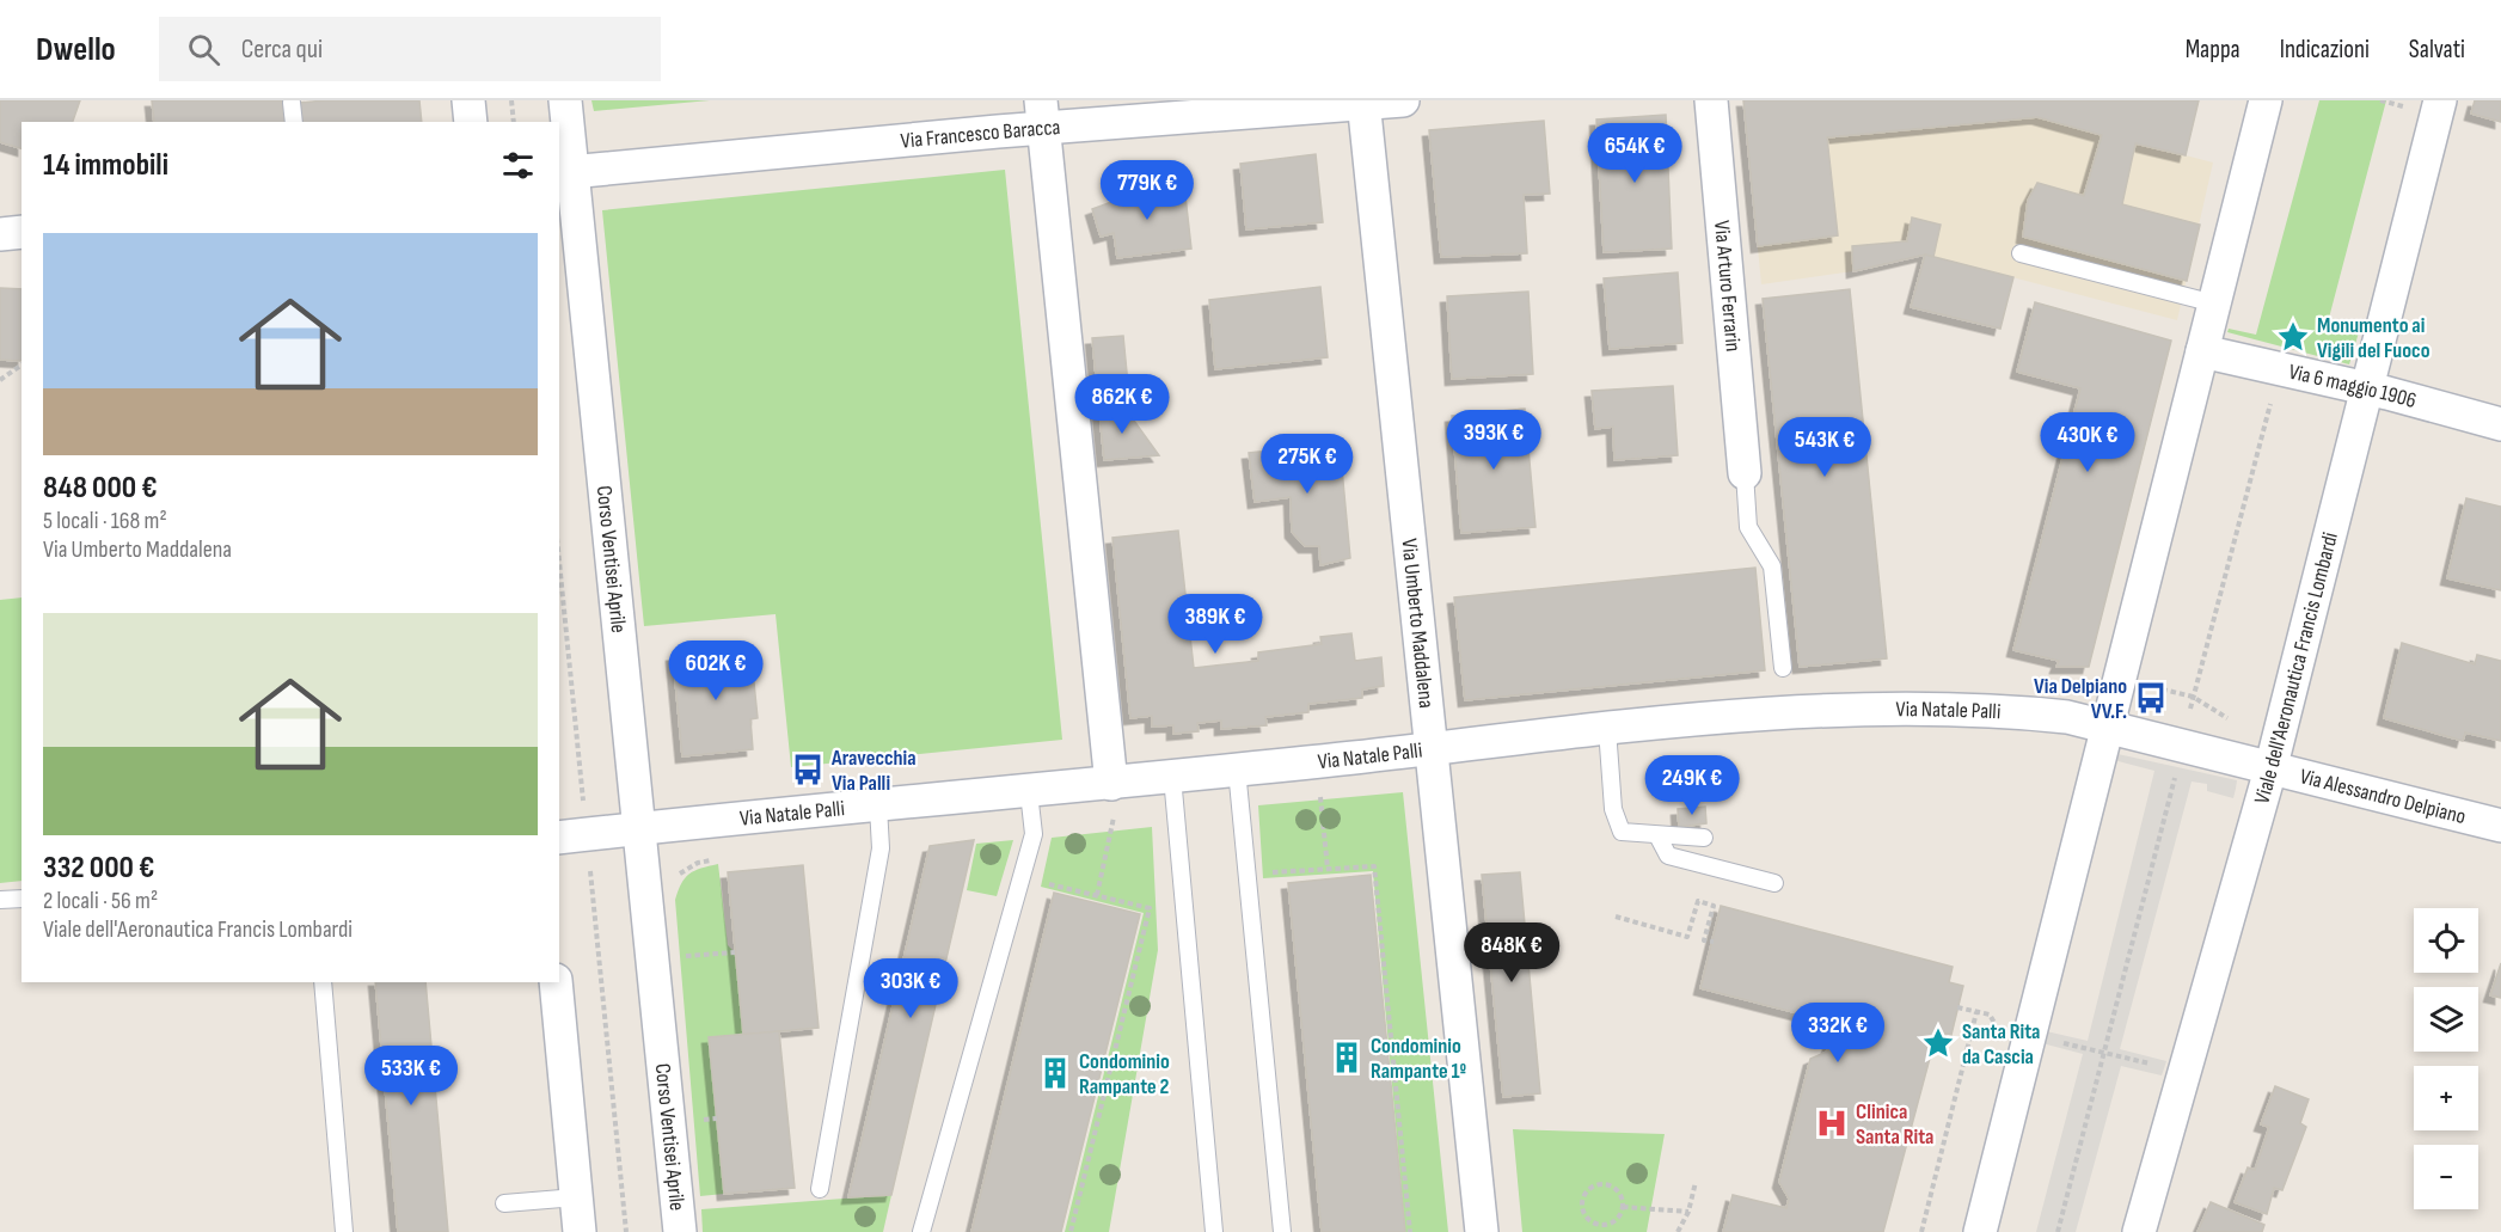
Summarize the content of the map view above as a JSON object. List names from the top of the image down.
{
  "streets": {
    "street": [
      "Via Francesco Baracca",
      "Via Arturo Ferrarin",
      "Via 6 maggio 1906",
      "Corso Ventisei Aprile",
      "Via Umberto Maddalena",
      "Viale dell'Aeronautica Francis Lombardi",
      "Via Natale Palli",
      "Via Alessandro Delpiano"
    ]
  },
  "crossings": [
    ["Via Francesco Baracca", "Corso Ventisei Aprile"],
    ["Via Francesco Baracca", "Via Umberto Maddalena"],
    ["Via 6 maggio 1906", "Viale dell'Aeronautica Francis Lombardi"],
    ["Corso Ventisei Aprile", "Via Natale Palli"],
    ["Via Umberto Maddalena", "Via Natale Palli"],
    ["Viale dell'Aeronautica Francis Lombardi", "Via Alessandro Delpiano"],
    ["Via Natale Palli", "Via Alessandro Delpiano"]
  ],
  "places": {
    "place": ["Monumento ai Vigili del Fuoco", "Santa Rita da Cascia"],
    "bus stop": ["Via Delpiano VV.F.", "Aravecchia Via Palli"],
    "building": ["Condominio Rampante 1º", "Condominio Rampante 2"],
    "hospital": ["Clinica Santa Rita"]
  },
  "page": {
    "header": "Dwello",
    "search": "Cerca qui",
    "nav": ["Mappa", "Indicazioni", "Salvati"],
    "heading": "14 immobili",
    "price": [
      "654K €",
      "779K €",
      "862K €",
      "393K €",
      "430K €",
      "543K €",
      "275K €",
      "389K €",
      "602K €",
      "249K €",
      "848K €",
      "303K €",
      "332K €",
      "533K €"
    ],
    "list": [
      {
        "name": "848 000 €",
        "note": "5 locali · 168 m² · Via Umberto Maddalena"
      },
      {
        "name": "332 000 €",
        "note": "2 locali · 56 m² · Viale dell'Aeronautica Francis Lombardi"
      }
    ],
    "map_buttons": ["+", "−"]
  }
}
